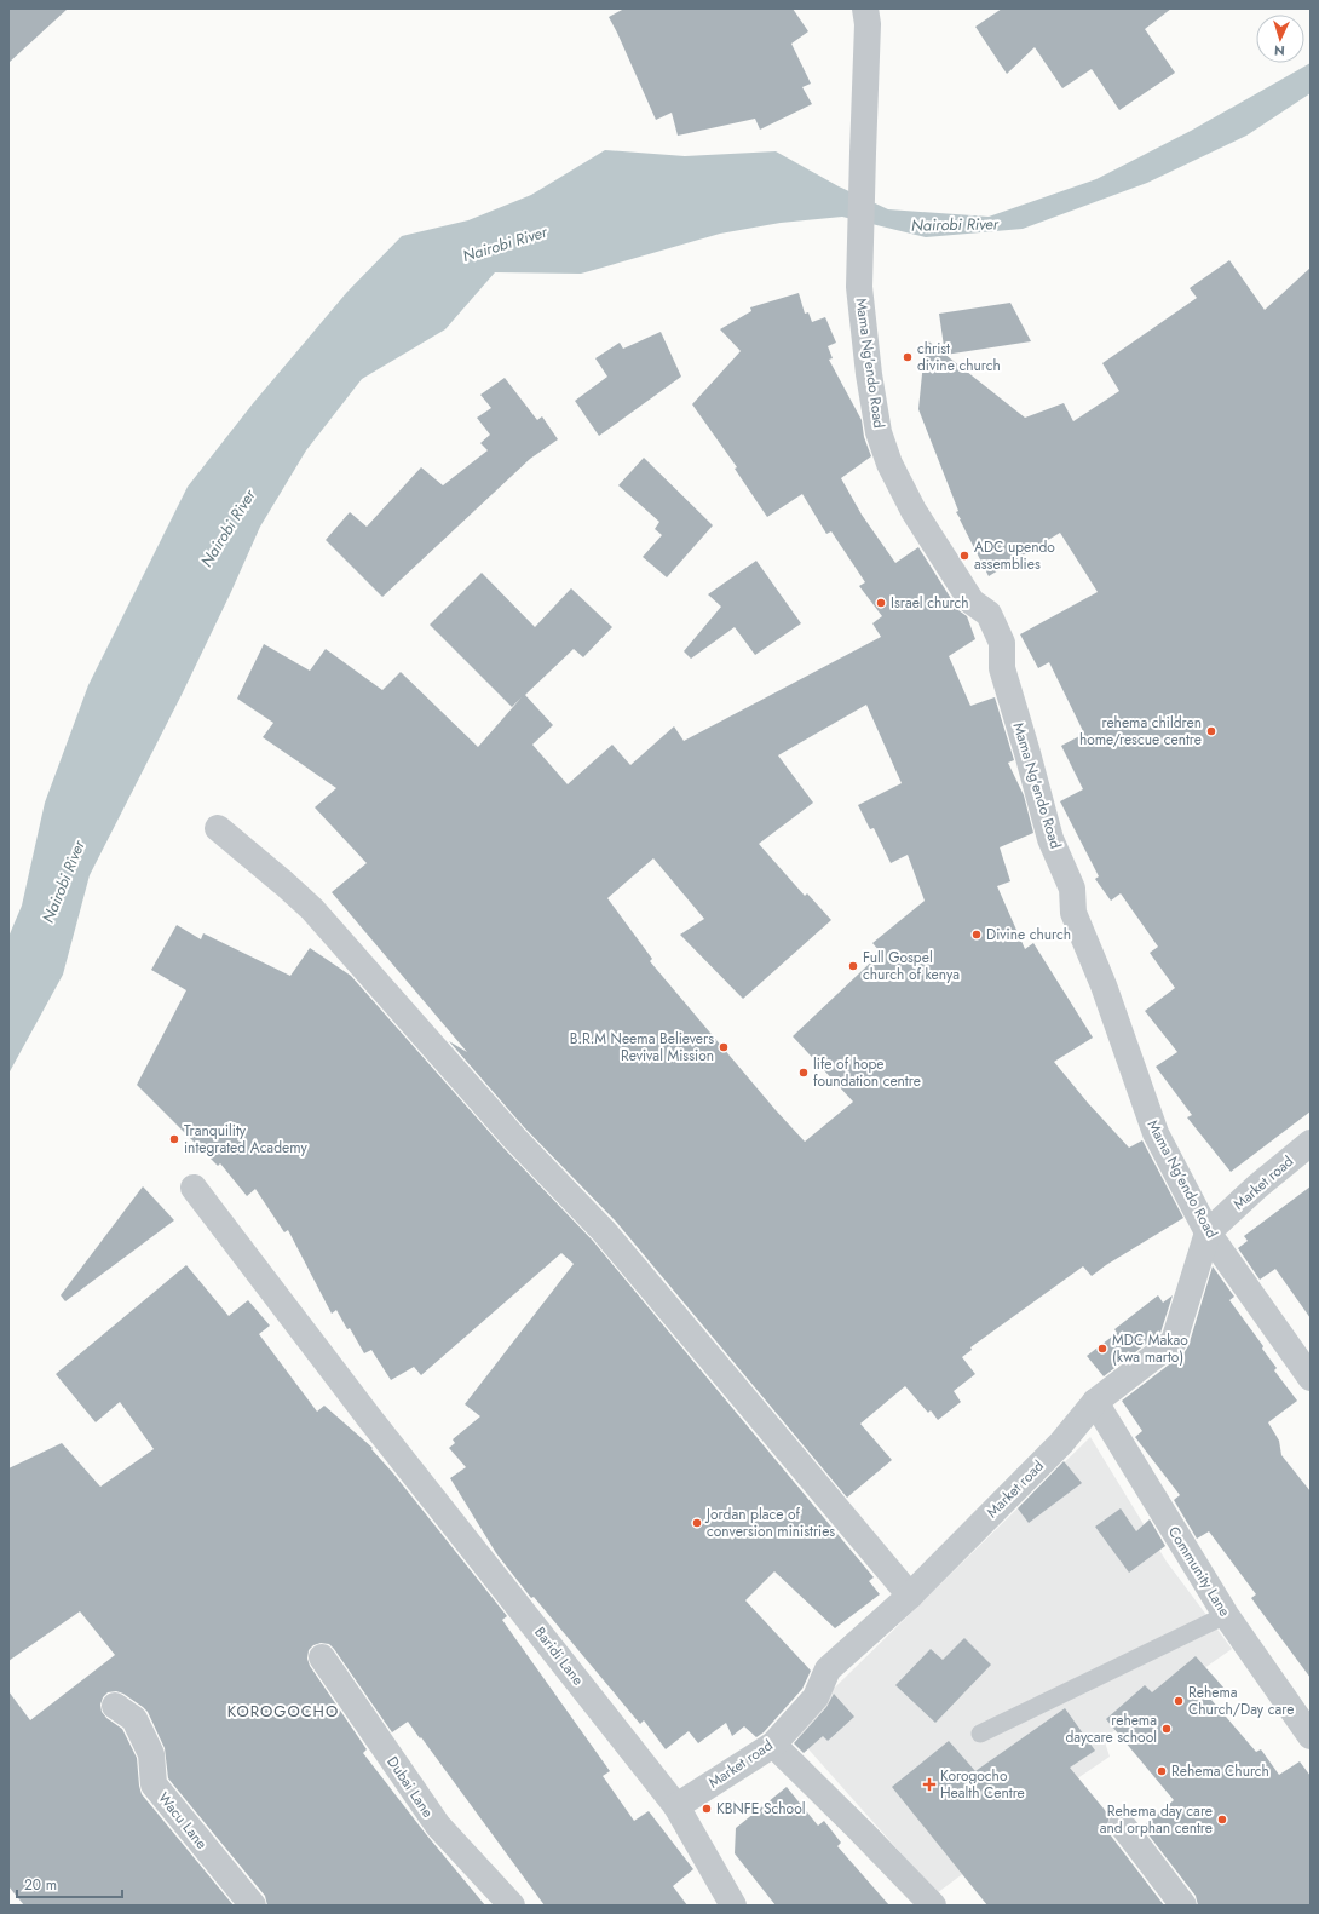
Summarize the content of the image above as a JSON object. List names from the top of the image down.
{
  "streets": {
    "street": [
      "Mama Ng'endo Road",
      "Market road",
      "Community Lane",
      "Baridi Lane",
      "Dubai Lane",
      "Wacu Lane"
    ]
  },
  "crossings": [
    ["Mama Ng'endo Road", "Market road"],
    ["Market road", "Community Lane"],
    ["Market road", "Baridi Lane"]
  ],
  "districts": ["KOROGOCHO"],
  "water": ["Nairobi River"],
  "places": {
    "other": [
      "christ divine church",
      "ADC upendo assemblies",
      "Israel church",
      "rehema children home/rescue centre",
      "Divine church",
      "Full Gospel church of kenya",
      "B.R.M Neema Believers Revival Mission",
      "life of hope foundation centre",
      "Tranquility integrated Academy",
      "MDC Makao (kwa marto)",
      "Jordan place of conversion ministries",
      "Rehema Church/Day care",
      "rehema daycare school",
      "Rehema Church",
      "KBNFE School",
      "Rehema day care and orphan centre"
    ],
    "health": ["Korogocho Health Centre"]
  },
  "scale_bar": "20 m",
  "north": "bottom"
}
